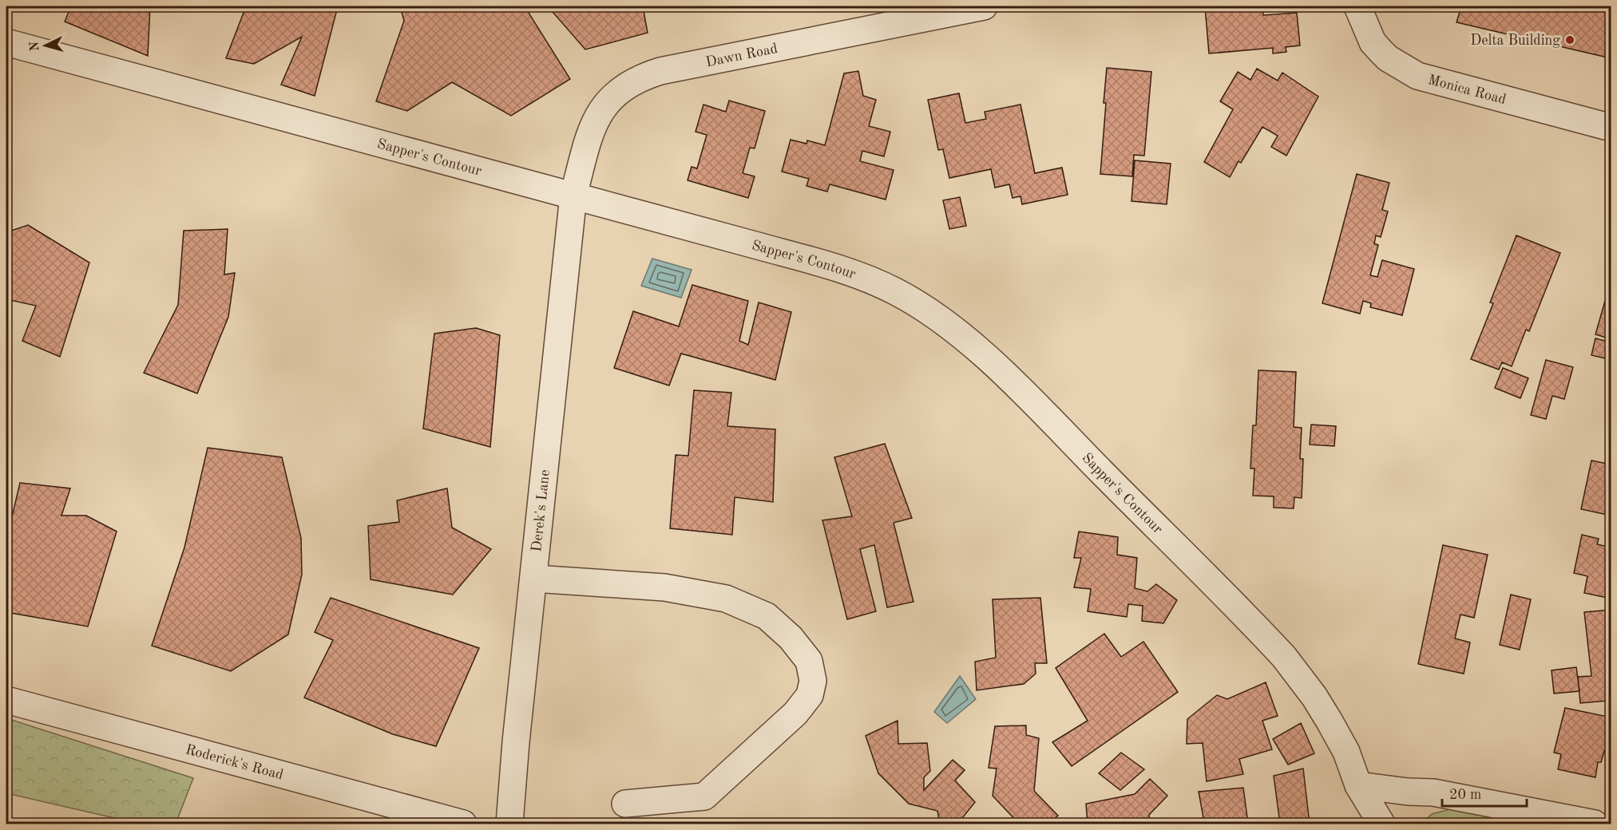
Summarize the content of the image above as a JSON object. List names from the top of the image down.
{
  "streets": {
    "street": [
      "Dawn Road",
      "Monica Road",
      "Sapper's Contour",
      "Derek's Lane",
      "Roderick's Road"
    ]
  },
  "crossings": [
    ["Dawn Road", "Sapper's Contour"],
    ["Dawn Road", "Derek's Lane"],
    ["Sapper's Contour", "Derek's Lane"]
  ],
  "places": ["Delta Building"],
  "scale_bar": "20 m",
  "north": "left"
}
